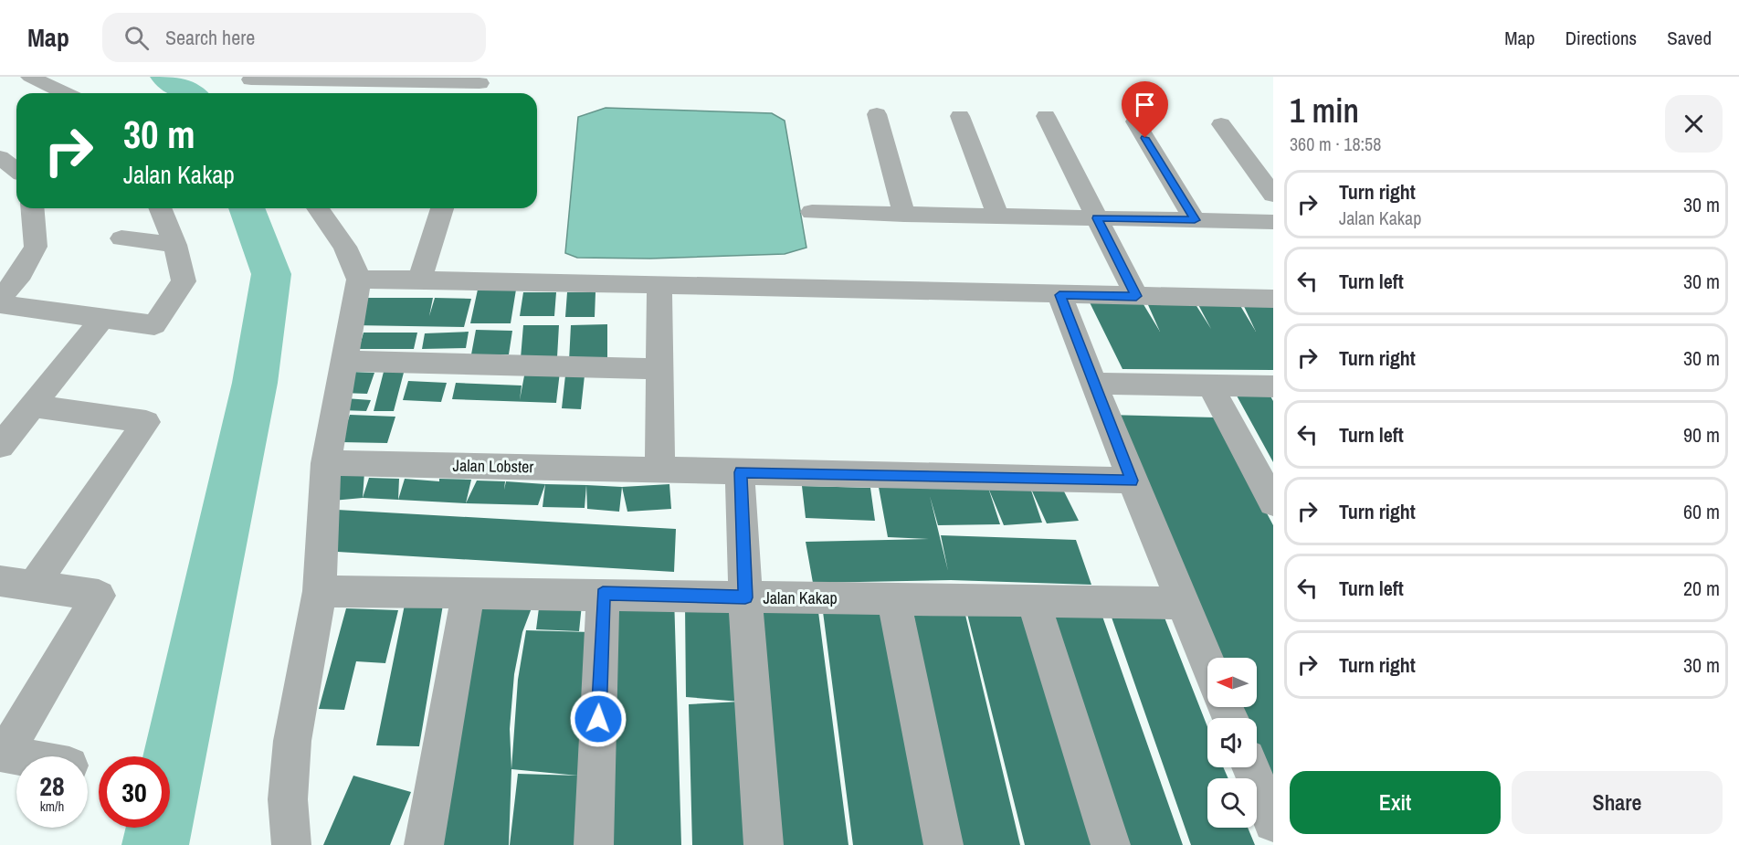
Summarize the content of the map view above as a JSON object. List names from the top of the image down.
{
  "streets": {
    "street": ["Jalan Lobster", "Jalan Kakap"]
  },
  "north": "left",
  "page": {
    "header": "Map",
    "search": "Search here",
    "nav": ["Map", "Directions", "Saved"],
    "heading": ["1 min", "360 m · 18:58"],
    "turn": ["30 m", "Jalan Kakap"],
    "list": [
      {
        "name": "Turn right",
        "note": "Jalan Kakap",
        "value": "30 m"
      },
      {
        "name": "Turn left",
        "value": "30 m"
      },
      {
        "name": "Turn right",
        "value": "30 m"
      },
      {
        "name": "Turn left",
        "value": "90 m"
      },
      {
        "name": "Turn right",
        "value": "60 m"
      },
      {
        "name": "Turn left",
        "value": "20 m"
      },
      {
        "name": "Turn right",
        "value": "30 m"
      }
    ],
    "speed": "28 km/h",
    "limit": "30",
    "buttons": ["Exit", "Share"]
  }
}
